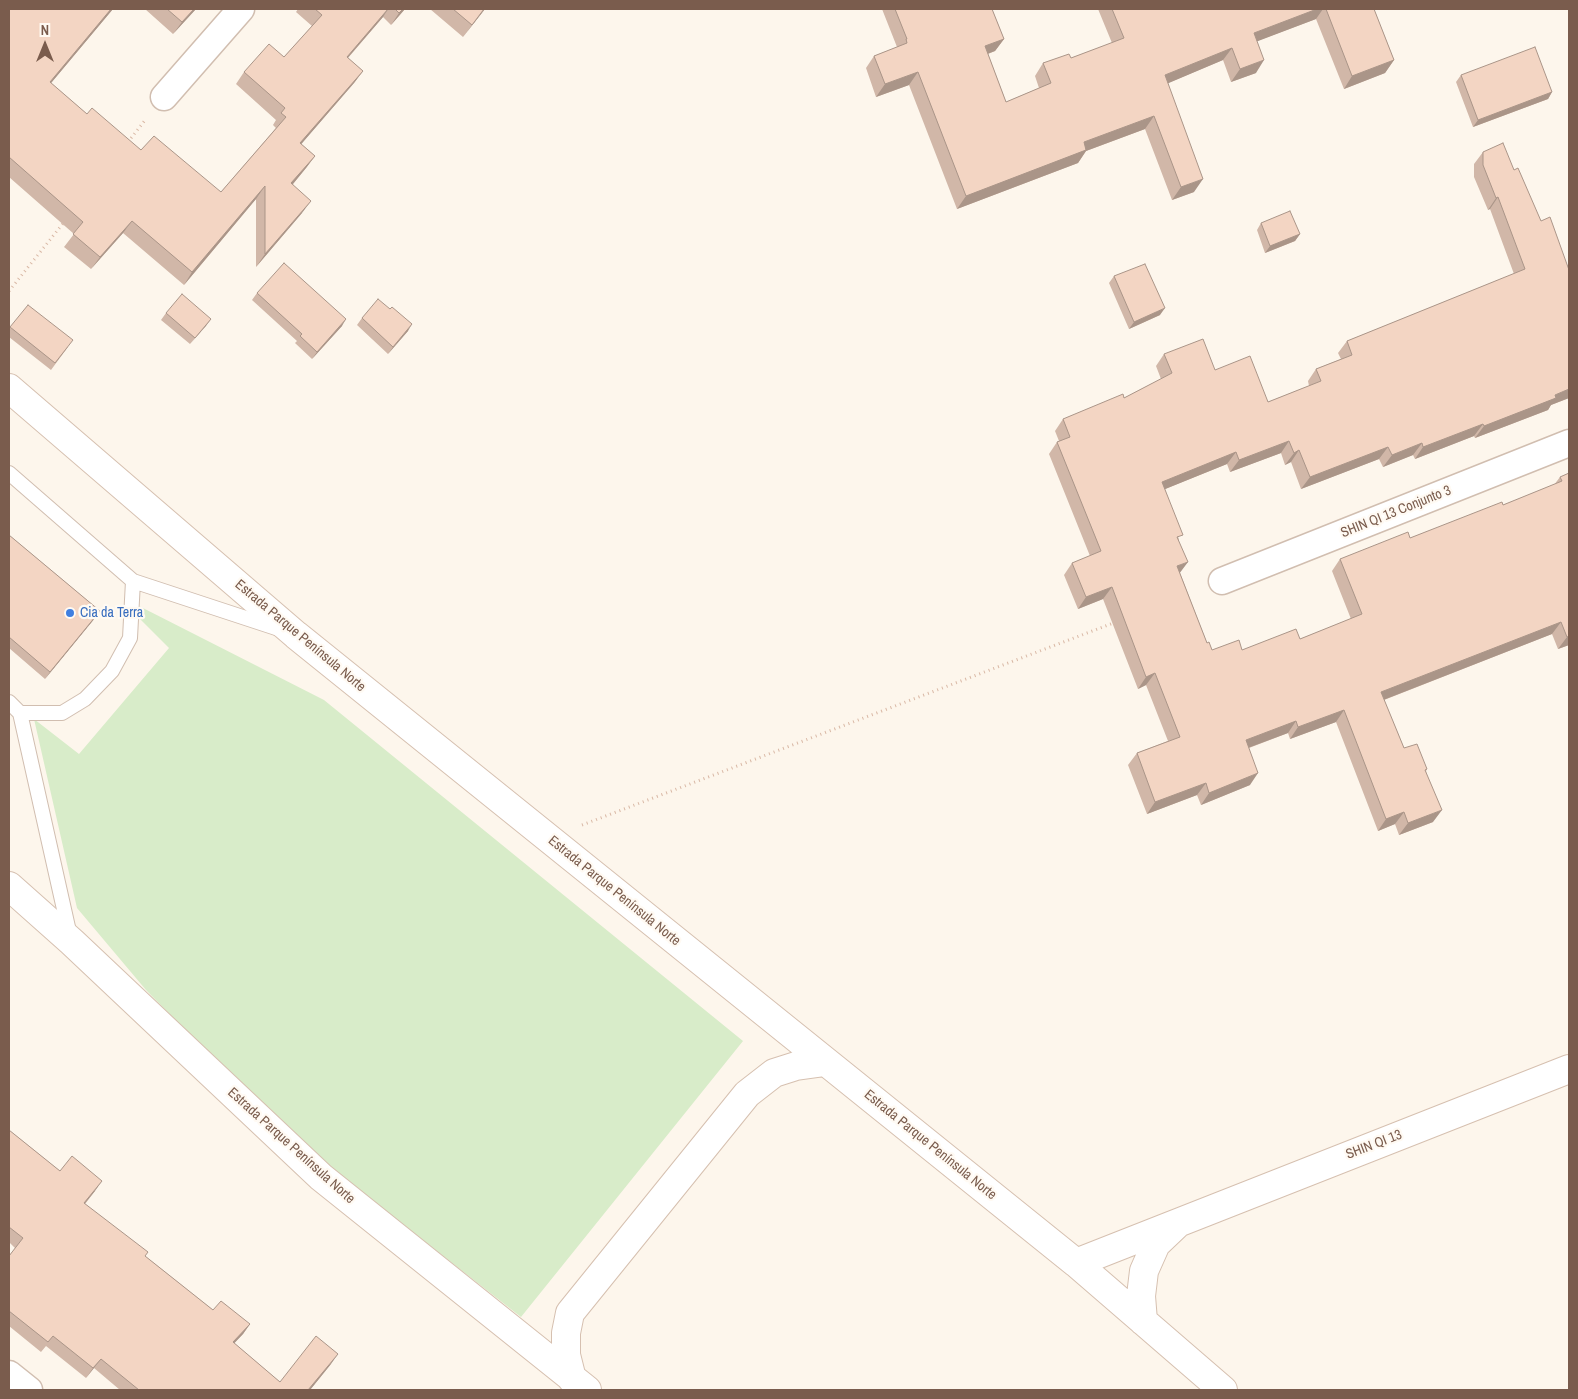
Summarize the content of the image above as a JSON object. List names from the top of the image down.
{
  "streets": {
    "main road": ["Estrada Parque Península Norte", "SHIN QI 13"],
    "street": ["SHIN QI 13 Conjunto 3"]
  },
  "crossings": [
    ["Estrada Parque Península Norte", "SHIN QI 13"]
  ],
  "places": ["Cia da Terra"],
  "north": "top"
}
